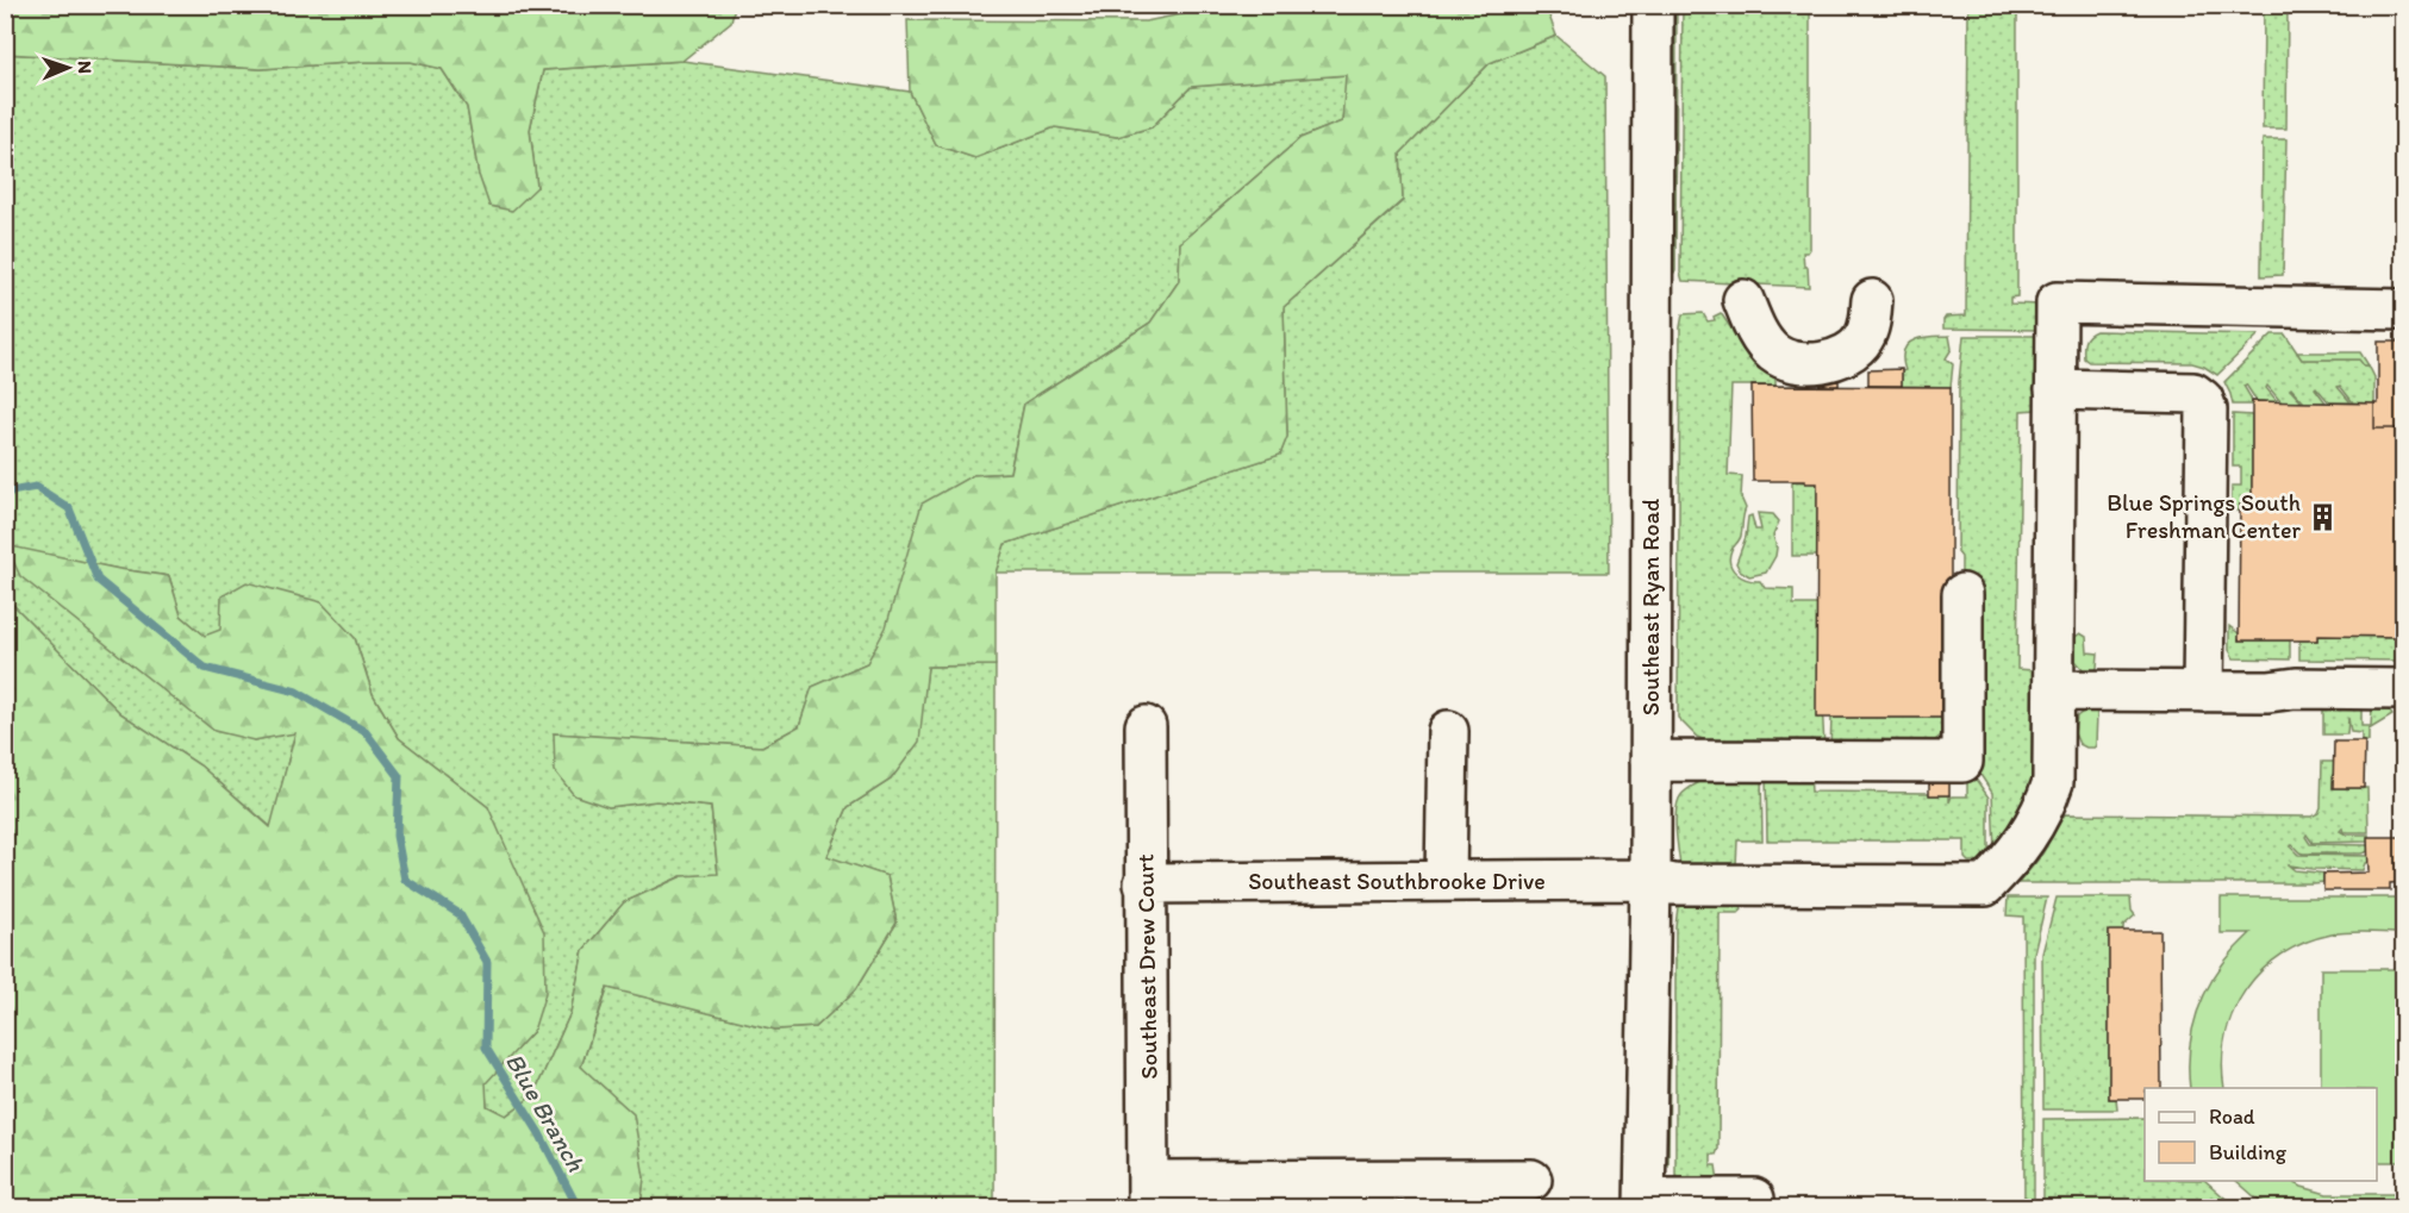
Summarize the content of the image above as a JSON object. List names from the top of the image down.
{
  "streets": {
    "street": ["Southeast Ryan Road", "Southeast Southbrooke Drive", "Southeast Drew Court"]
  },
  "crossings": [
    ["Southeast Ryan Road", "Southeast Southbrooke Drive"],
    ["Southeast Southbrooke Drive", "Southeast Drew Court"]
  ],
  "water": ["Blue Branch"],
  "places": {
    "building": ["Blue Springs South Freshman Center"]
  },
  "legend": ["Road", "Building"],
  "north": "right"
}
